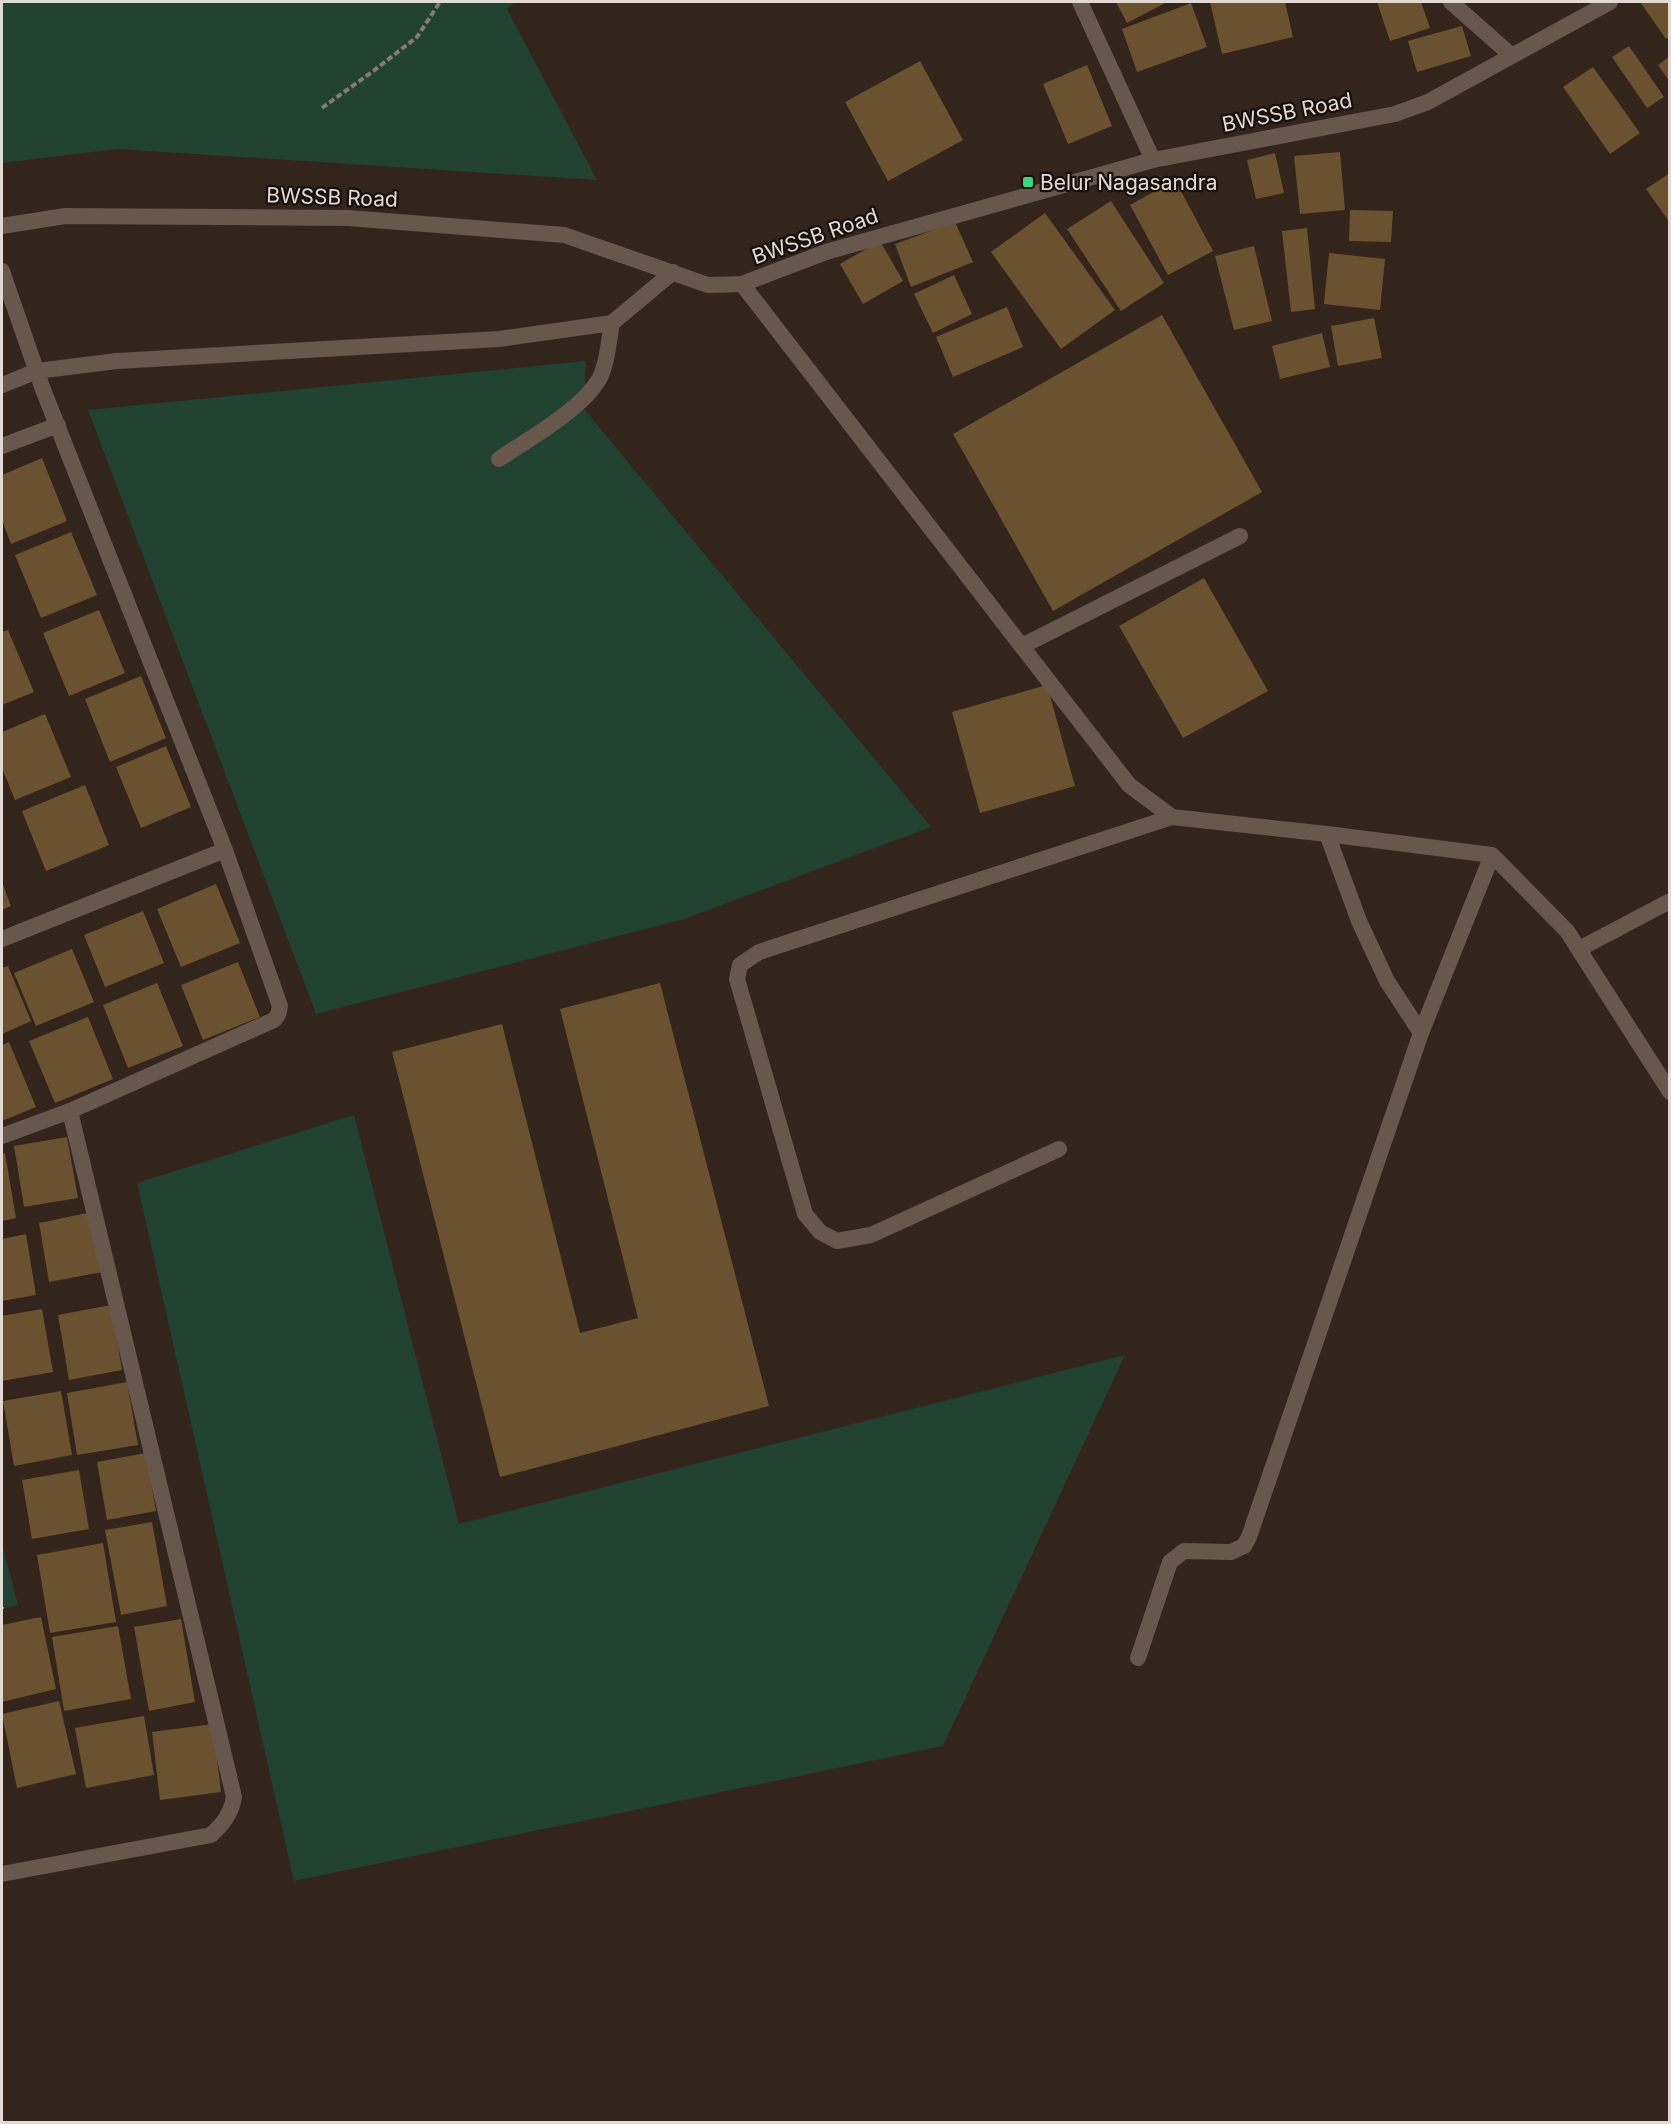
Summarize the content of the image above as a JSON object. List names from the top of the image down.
{
  "streets": {
    "street": ["BWSSB Road"]
  },
  "places": {
    "transit": ["Belur Nagasandra"]
  }
}
